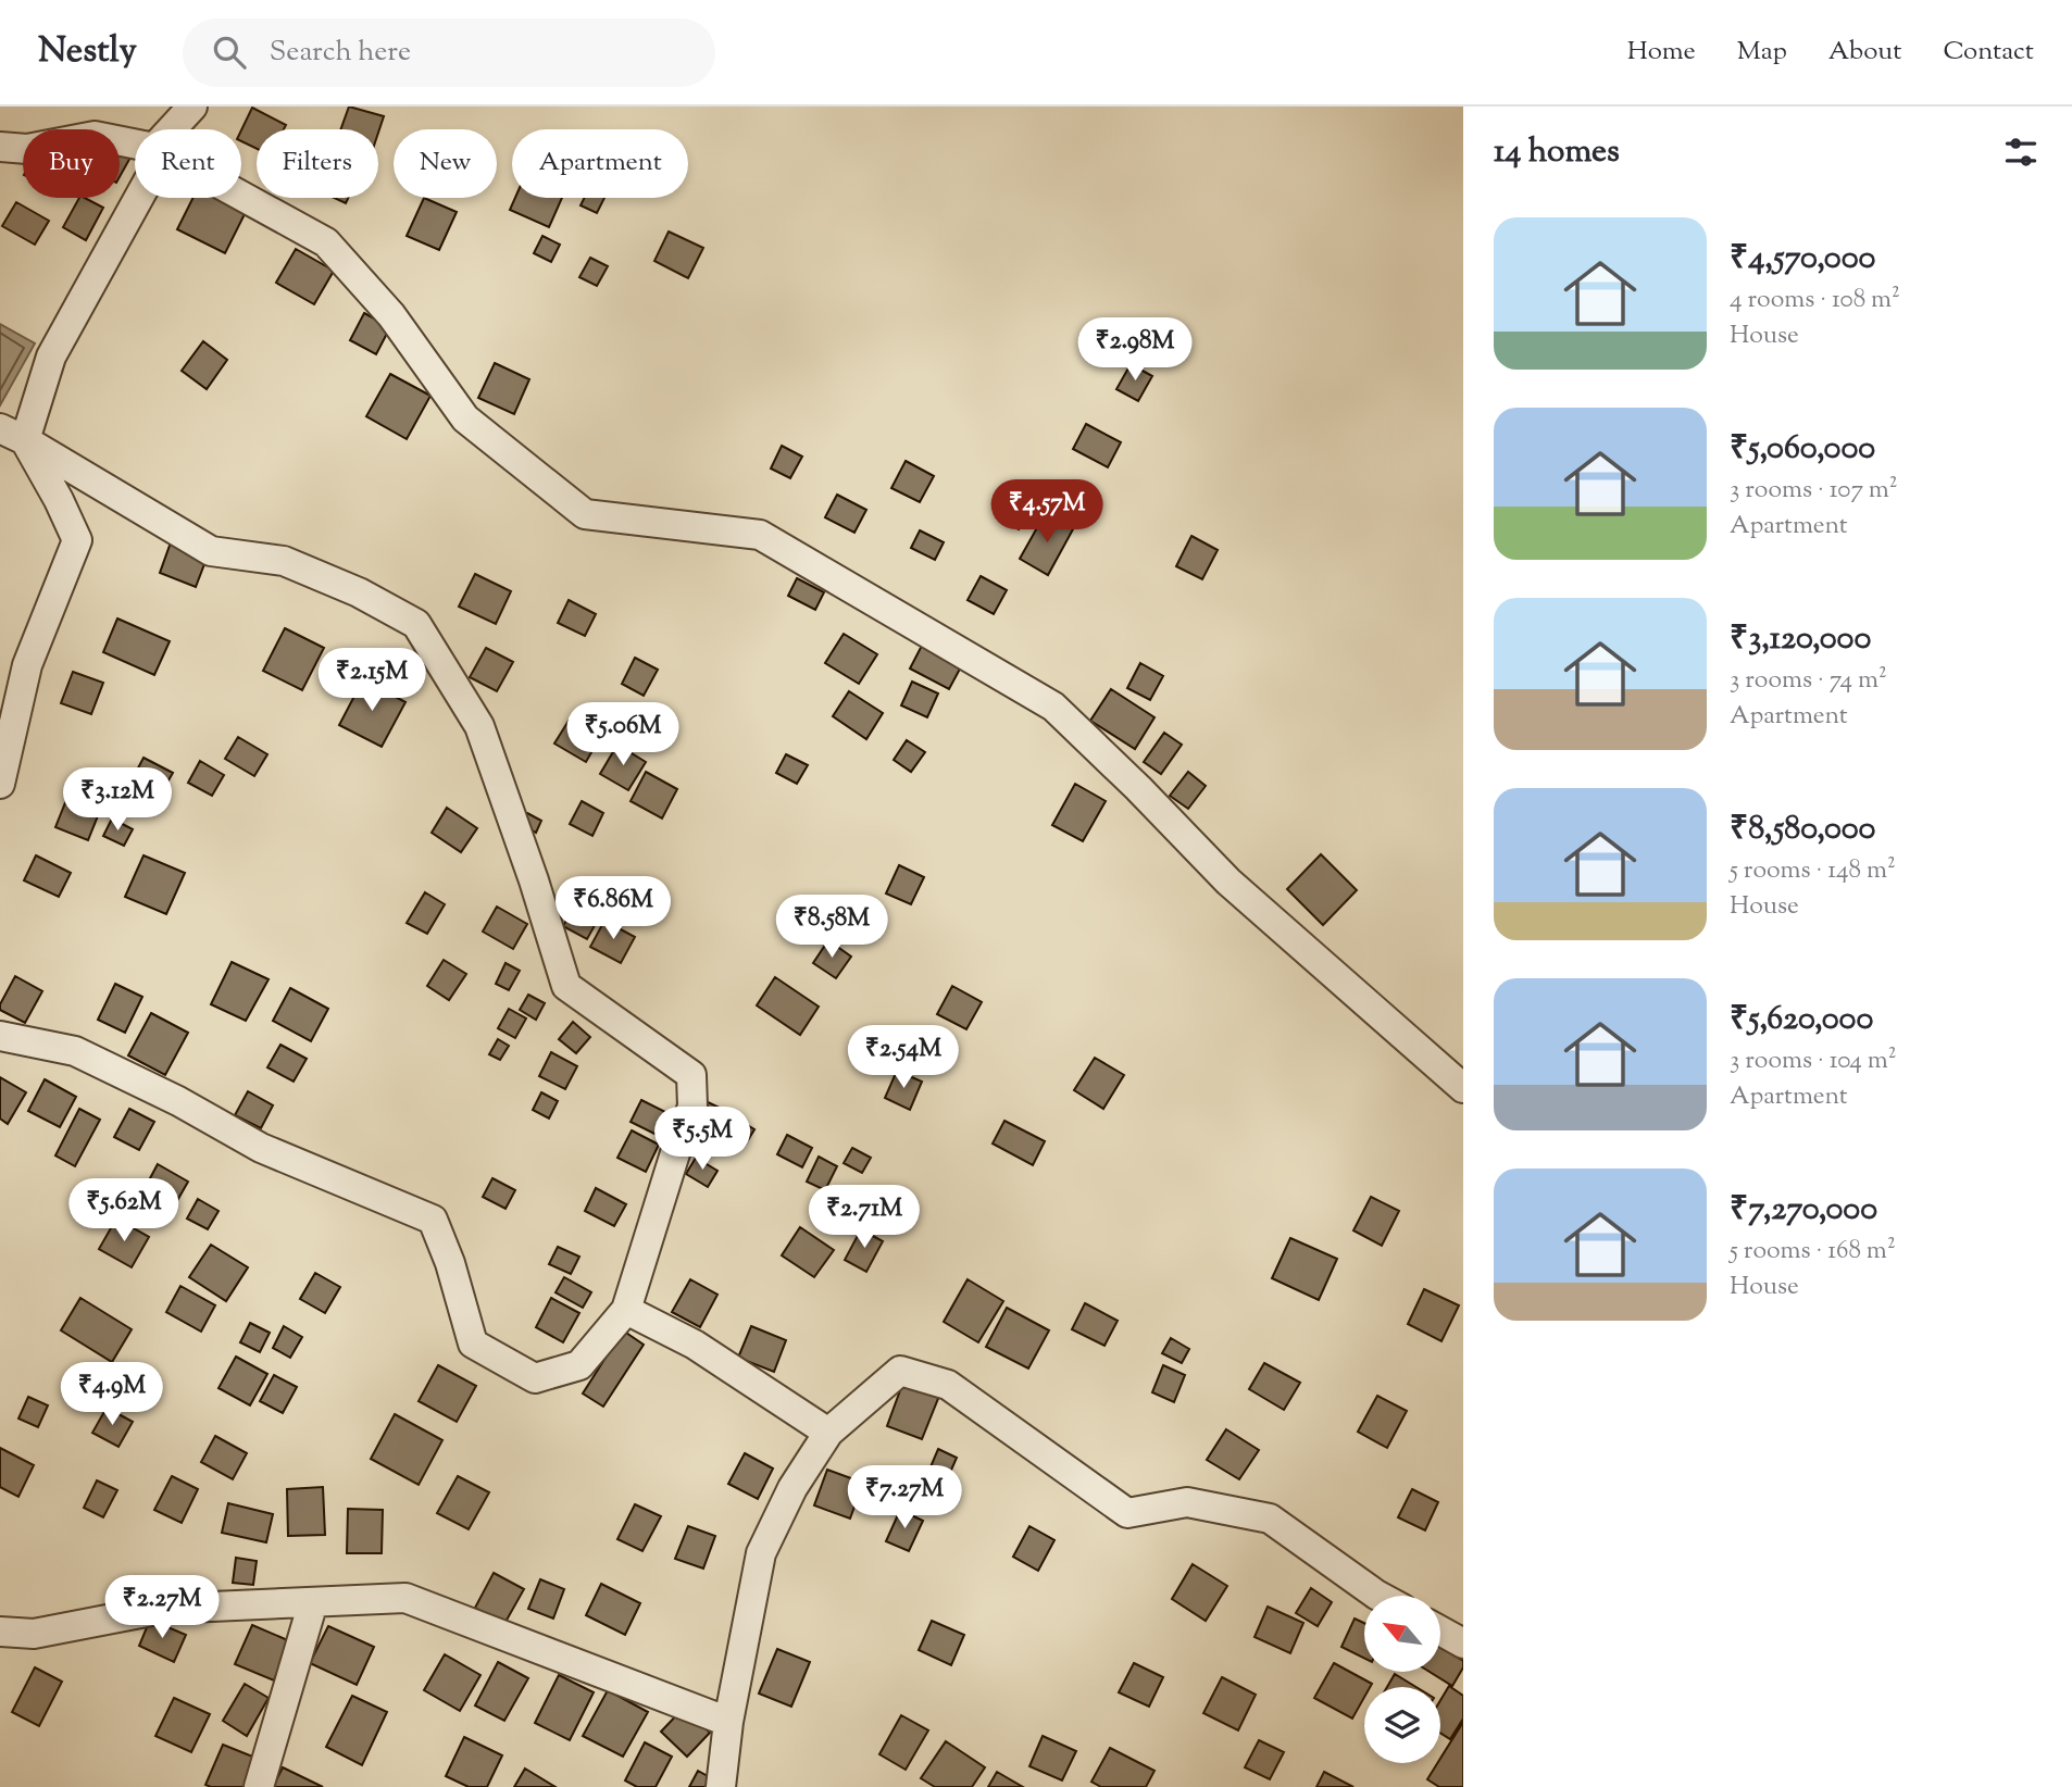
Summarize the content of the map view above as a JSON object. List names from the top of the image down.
{
  "north": "top left",
  "page": {
    "header": "Nestly",
    "search": "Search here",
    "nav": [
      "Home",
      "Map",
      "About",
      "Contact"
    ],
    "heading": "14 homes",
    "chip": [
      "Buy",
      "Rent",
      "Filters",
      "New",
      "Apartment"
    ],
    "list": [
      {
        "name": "₹4,570,000",
        "note": "4 rooms · 108 m² · House"
      },
      {
        "name": "₹5,060,000",
        "note": "3 rooms · 107 m² · Apartment"
      },
      {
        "name": "₹3,120,000",
        "note": "3 rooms · 74 m² · Apartment"
      },
      {
        "name": "₹8,580,000",
        "note": "5 rooms · 148 m² · House"
      },
      {
        "name": "₹5,620,000",
        "note": "3 rooms · 104 m² · Apartment"
      },
      {
        "name": "₹7,270,000",
        "note": "5 rooms · 168 m² · House"
      }
    ],
    "price": [
      "₹2.98M",
      "₹4.57M",
      "₹2.15M",
      "₹5.06M",
      "₹3.12M",
      "₹6.86M",
      "₹8.58M",
      "₹2.54M",
      "₹5.5M",
      "₹5.62M",
      "₹2.71M",
      "₹4.9M",
      "₹7.27M",
      "₹2.27M"
    ]
  }
}
